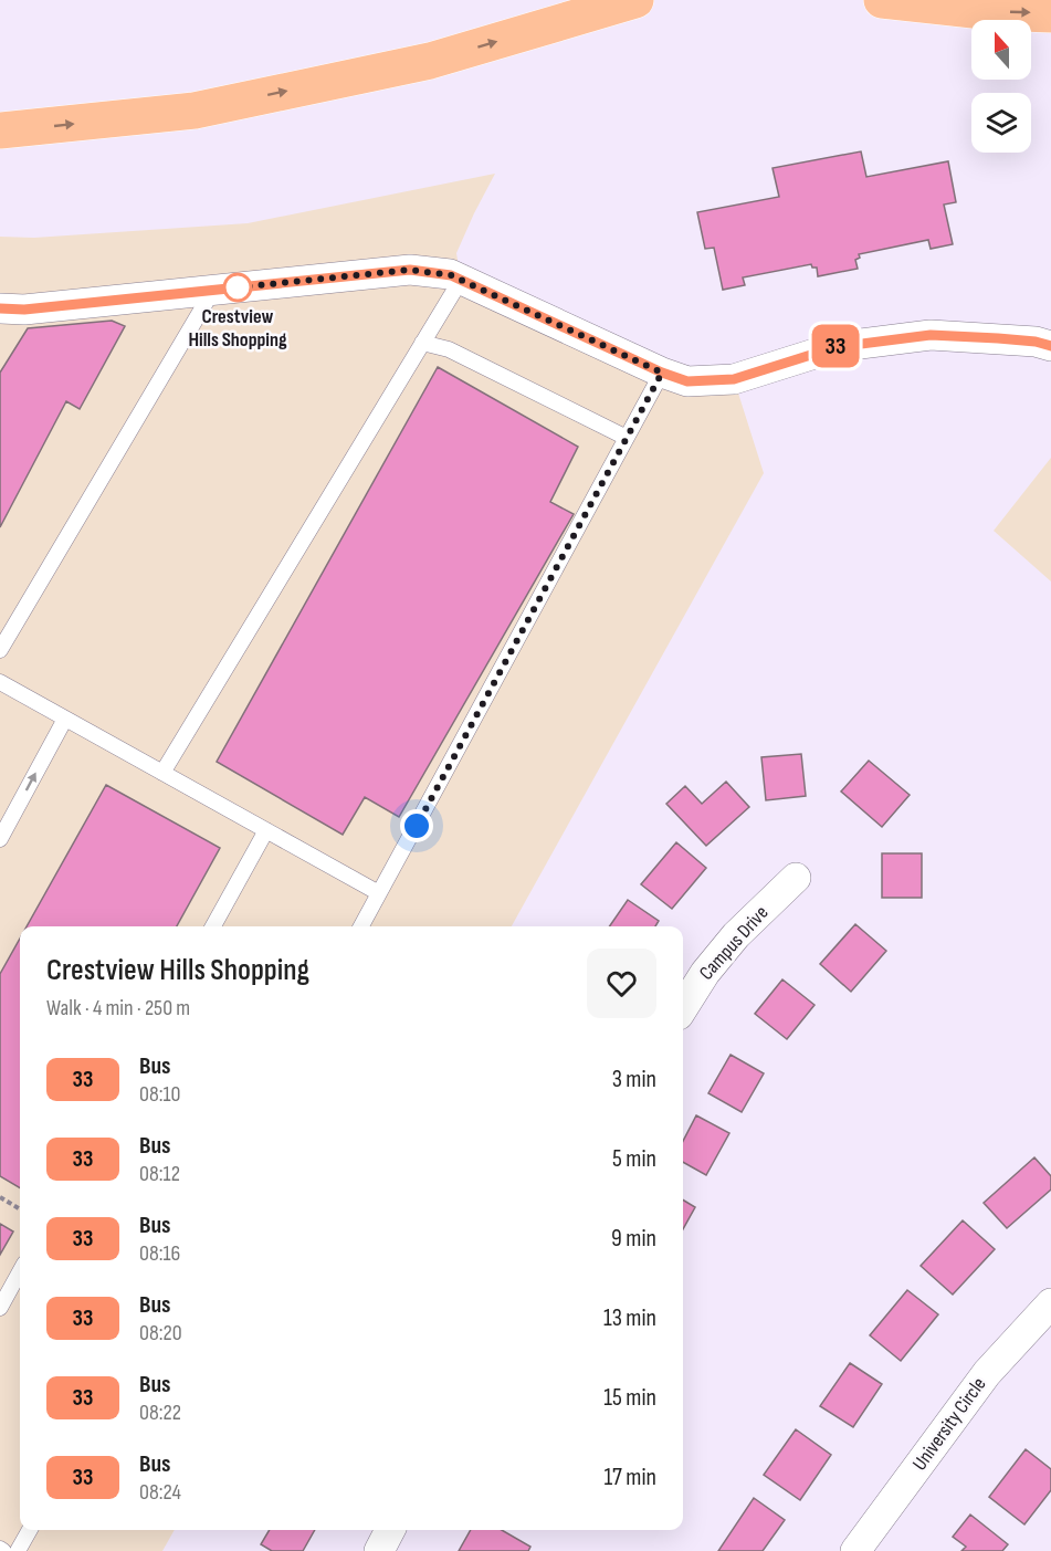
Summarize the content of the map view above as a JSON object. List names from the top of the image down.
{
  "streets": {
    "street": ["Campus Drive", "University Circle"]
  },
  "places": ["Crestview Hills Shopping"],
  "lines": ["bus line 33"],
  "north": "top",
  "page": {
    "on_map": "33",
    "heading": ["Crestview Hills Shopping", "Walk · 4 min · 250 m"],
    "list": [
      {
        "mark": "33",
        "name": "Bus",
        "note": "08:10",
        "value": "3 min"
      },
      {
        "mark": "33",
        "name": "Bus",
        "note": "08:12",
        "value": "5 min"
      },
      {
        "mark": "33",
        "name": "Bus",
        "note": "08:16",
        "value": "9 min"
      },
      {
        "mark": "33",
        "name": "Bus",
        "note": "08:20",
        "value": "13 min"
      },
      {
        "mark": "33",
        "name": "Bus",
        "note": "08:22",
        "value": "15 min"
      },
      {
        "mark": "33",
        "name": "Bus",
        "note": "08:24",
        "value": "17 min"
      }
    ]
  }
}
